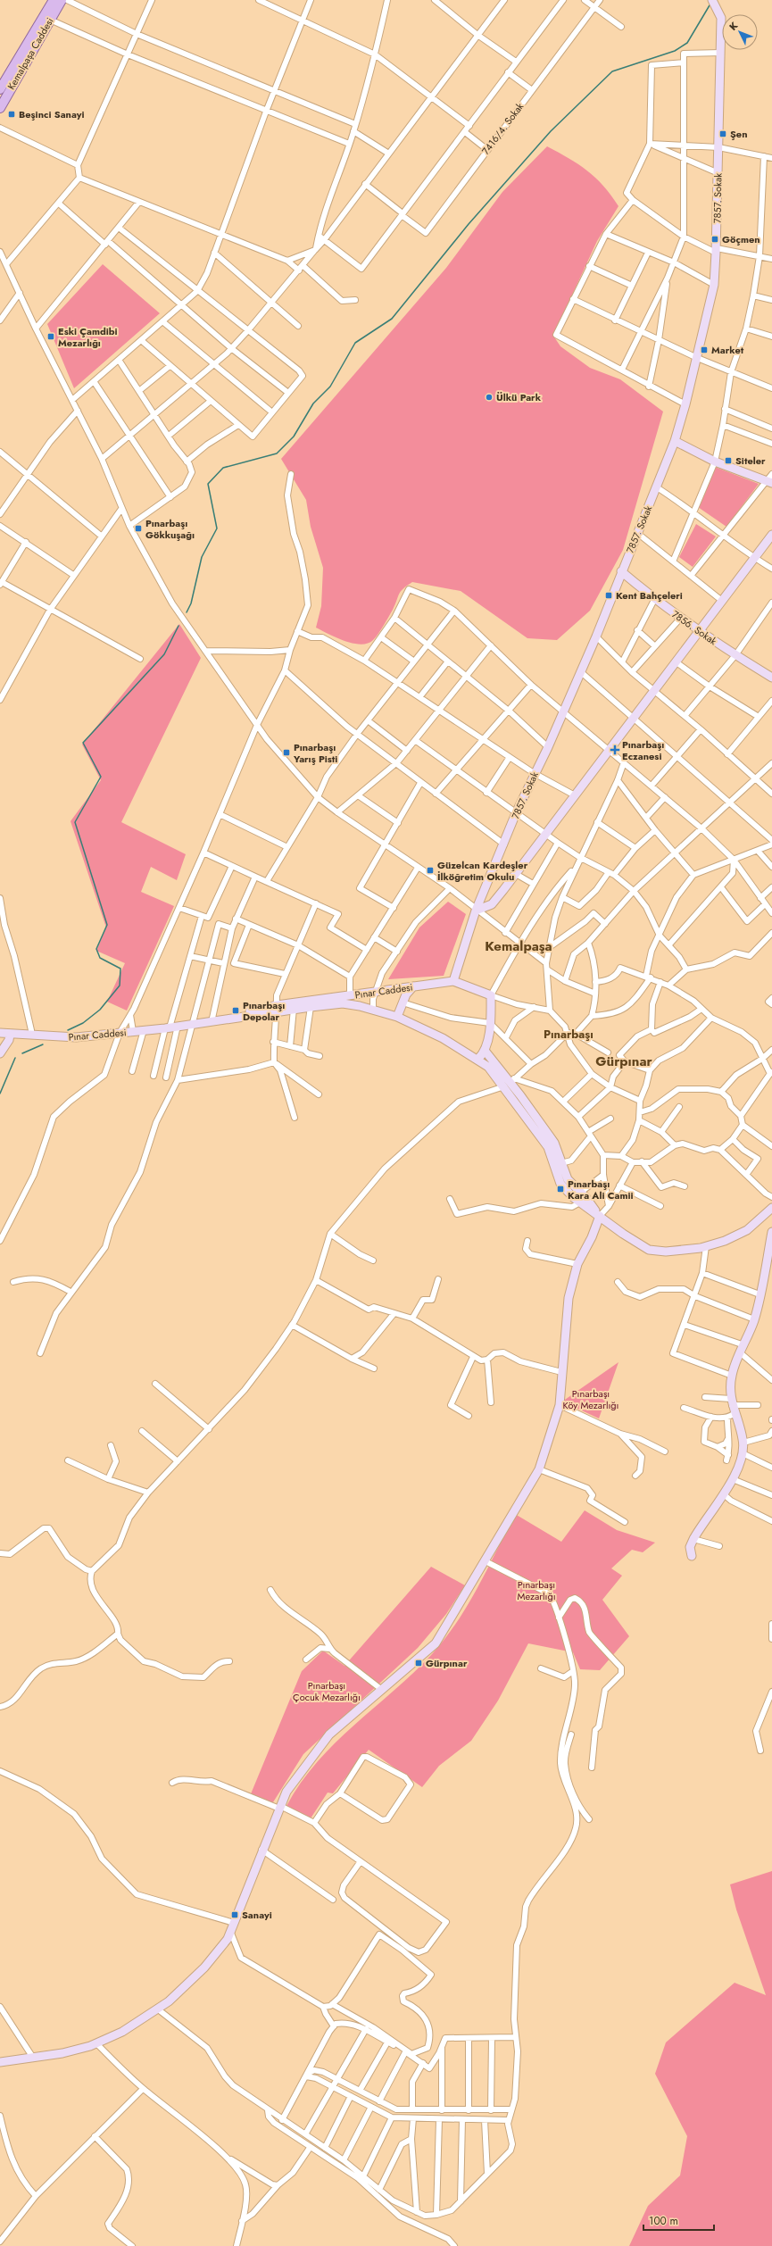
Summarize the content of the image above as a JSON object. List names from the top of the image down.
{
  "streets": {
    "main road": ["Kemalpaşa Caddesi"],
    "street": [
      "7416/4. Sokak",
      "7857. Sokak",
      "7856. Sokak",
      "Pınar Caddesi"
    ]
  },
  "crossings": [
    ["7857. Sokak", "7856. Sokak"],
    ["7857. Sokak", "Pınar Caddesi"]
  ],
  "districts": ["Kemalpaşa", "Pınarbaşı", "Gürpınar"],
  "parks": ["Pınarbaşı Köy Mezarlığı", "Pınarbaşı Mezarlığı", "Pınarbaşı Çocuk Mezarlığı"],
  "places": {
    "transit": [
      "Beşinci Sanayi",
      "Şen",
      "Göçmen",
      "Eski Çamdibi Mezarlığı",
      "Market",
      "Siteler",
      "Pınarbaşı Gökkuşağı",
      "Kent Bahçeleri",
      "Pınarbaşı Yarış Pisti",
      "Güzelcan Kardeşler İlköğretim Okulu",
      "Pınarbaşı Depolar",
      "Pınarbaşı Kara Ali Camii",
      "Gürpınar",
      "Sanayi"
    ],
    "other": ["Ülkü Park"],
    "health": ["Pınarbaşı Eczanesi"]
  },
  "scale_bar": "100 m",
  "north": "top left"
}
